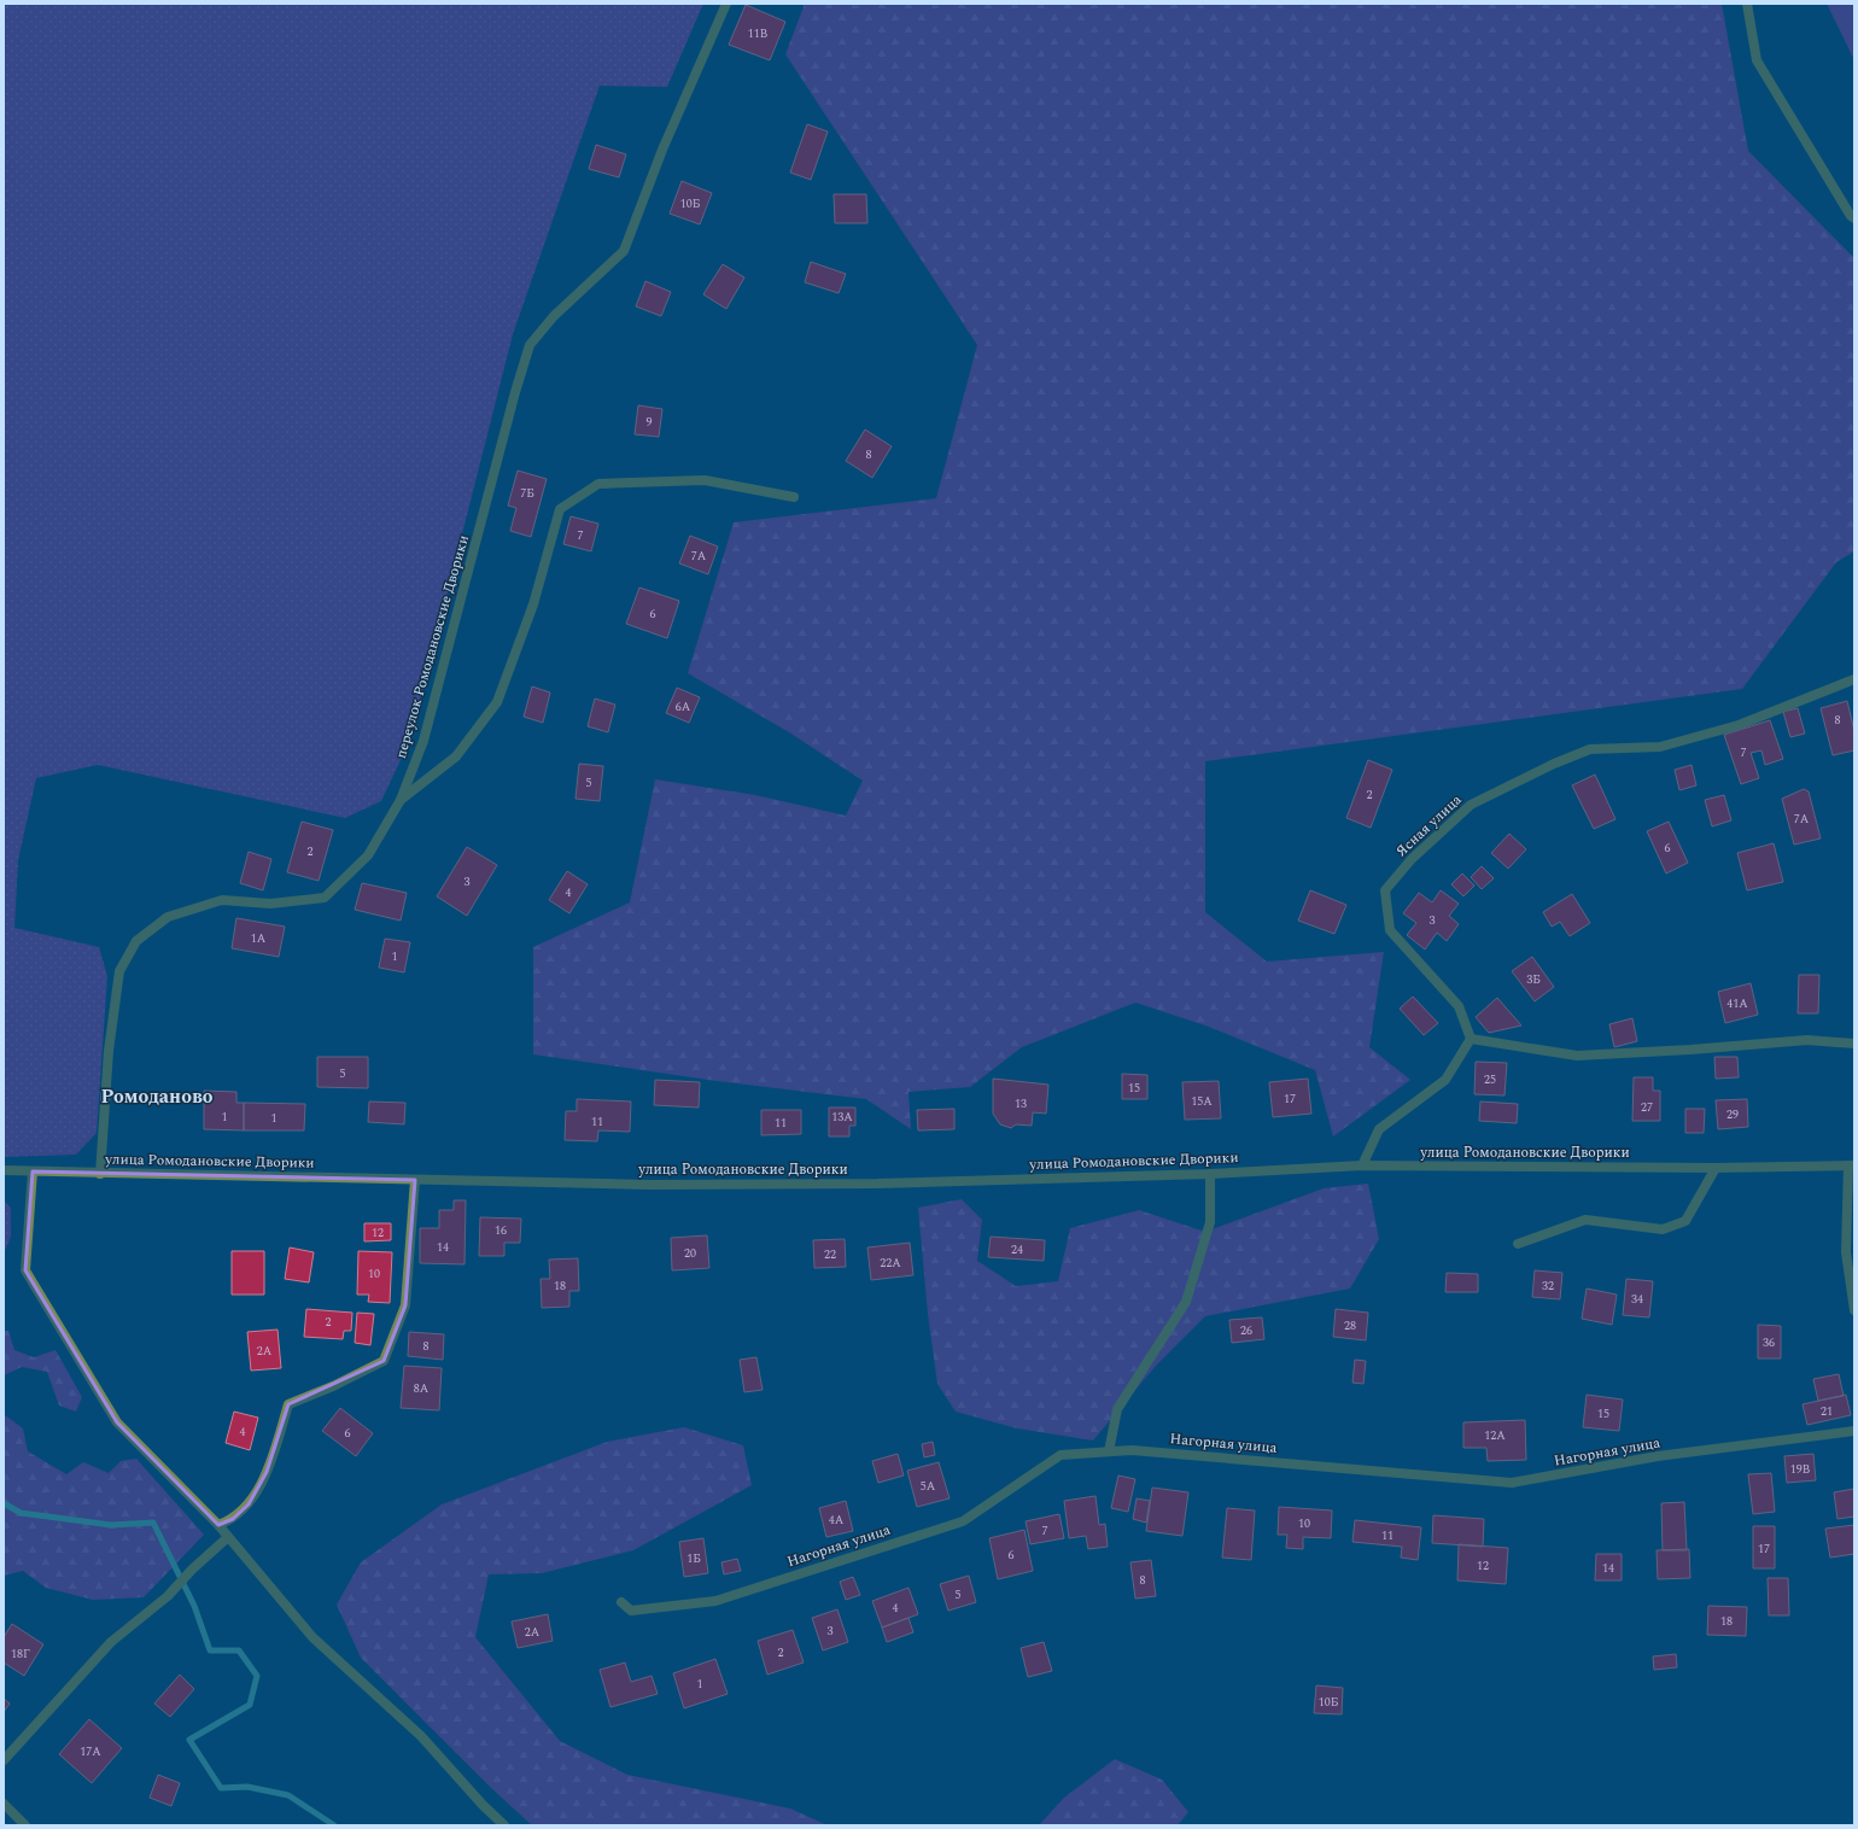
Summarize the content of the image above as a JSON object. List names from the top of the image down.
{
  "streets": {
    "street": [
      "переулок Ромодановские Дворики",
      "Ясная улица",
      "улица Ромодановские Дворики",
      "Нагорная улица"
    ]
  },
  "crossings": [
    ["переулок Ромодановские Дворики", "улица Ромодановские Дворики"]
  ],
  "districts": ["Ромоданово"],
  "house_numbers": [
    "11В",
    "10Б",
    "9",
    "8",
    "7Б",
    "7",
    "7А",
    "6",
    "6А",
    "8",
    "7",
    "5",
    "2",
    "7А",
    "6",
    "2",
    "3",
    "4",
    "3",
    "1А",
    "1",
    "3Б",
    "41А",
    "5",
    "25",
    "15",
    "17",
    "15А",
    "13",
    "27",
    "29",
    "1",
    "13А",
    "1",
    "11",
    "11",
    "16",
    "12",
    "14",
    "24",
    "20",
    "22",
    "22А",
    "10",
    "18",
    "32",
    "34",
    "2",
    "28",
    "26",
    "36",
    "8",
    "2А",
    "8А",
    "21",
    "15",
    "4",
    "6",
    "12А",
    "19В",
    "5А",
    "4А",
    "10",
    "7",
    "11",
    "17",
    "6",
    "1Б",
    "12",
    "14",
    "8",
    "5",
    "4",
    "18",
    "3",
    "2А",
    "2",
    "18Г",
    "1",
    "10Б",
    "17А"
  ]
}
